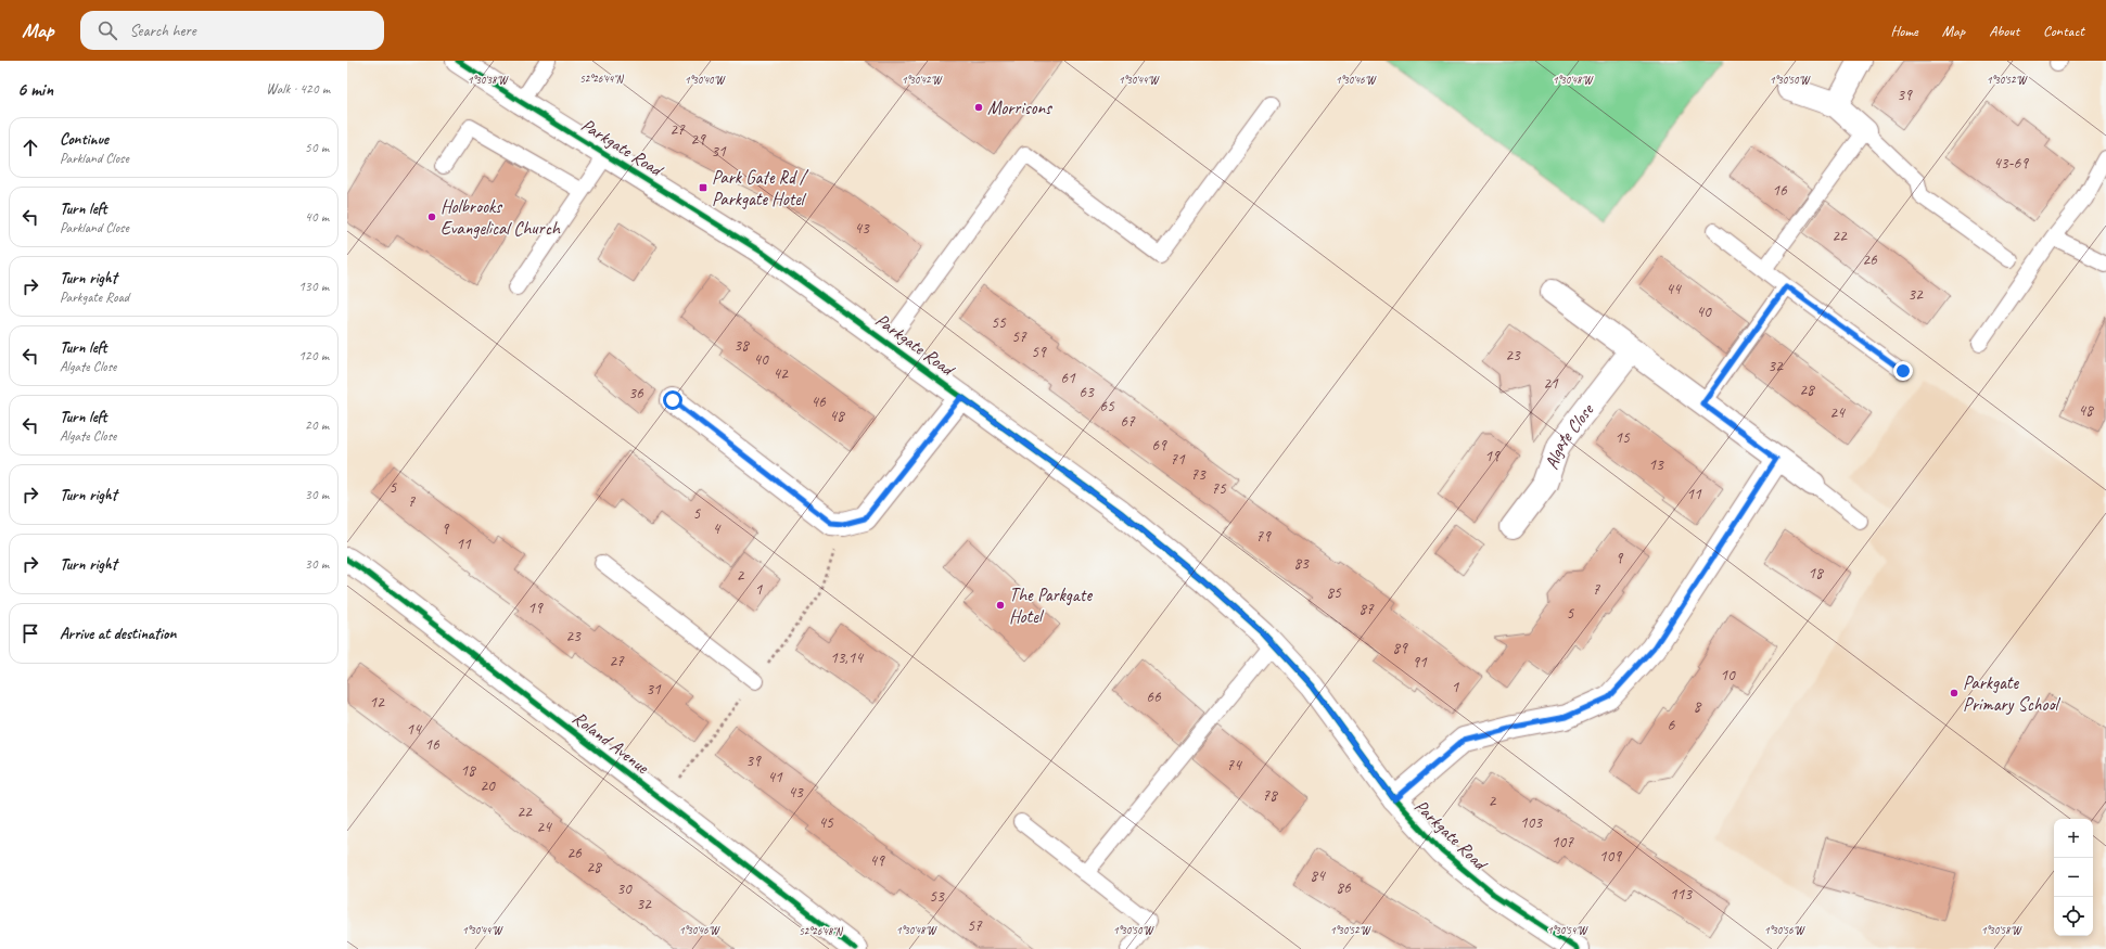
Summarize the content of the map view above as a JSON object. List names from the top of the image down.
{
  "streets": {
    "street": ["Parkgate Road", "Algate Close", "Roland Avenue"]
  },
  "places": {
    "other": [
      "Morrisons",
      "Holbrooks Evangelical Church",
      "The Parkgate Hotel",
      "Parkgate Primary School"
    ],
    "transit": ["Park Gate Rd / Parkgate Hotel"]
  },
  "house_numbers": [
    "39",
    "27",
    "29",
    "31",
    "43-69",
    "16",
    "43",
    "22",
    "26",
    "44",
    "32",
    "40",
    "55",
    "57",
    "38",
    "59",
    "23",
    "40",
    "32",
    "42",
    "61",
    "21",
    "28",
    "63",
    "36",
    "46",
    "65",
    "48",
    "24",
    "48",
    "67",
    "15",
    "69",
    "19",
    "71",
    "13",
    "73",
    "5",
    "75",
    "11",
    "7",
    "5",
    "9",
    "4",
    "79",
    "11",
    "9",
    "83",
    "18",
    "2",
    "1",
    "7",
    "85",
    "19",
    "87",
    "5",
    "23",
    "89",
    "13,14",
    "27",
    "91",
    "10",
    "1",
    "31",
    "66",
    "12",
    "8",
    "6",
    "14",
    "16",
    "39",
    "74",
    "18",
    "41",
    "20",
    "43",
    "78",
    "2",
    "22",
    "45",
    "103",
    "24",
    "107",
    "26",
    "109",
    "49",
    "28",
    "84",
    "86",
    "30",
    "113",
    "53",
    "32",
    "57"
  ],
  "page": {
    "header": "Map",
    "search": "Search here",
    "nav": [
      "Home",
      "Map",
      "About",
      "Contact"
    ],
    "heading": ["6 min", "Walk · 420 m"],
    "list": [
      ["Continue", "Parkland Close", "50 m"],
      ["Turn left", "Parkland Close", "40 m"],
      ["Turn right", "Parkgate Road", "130 m"],
      ["Turn left", "Algate Close", "120 m"],
      ["Turn left", "Algate Close", "20 m"],
      ["Turn right", "30 m"],
      ["Turn right", "30 m"],
      "Arrive at destination"
    ],
    "map_buttons": ["+", "−"]
  },
  "coordinates": [
    "52°26'44\"N",
    "1°30'38\"W",
    "1°30'40\"W",
    "1°30'42\"W",
    "1°30'44\"W",
    "1°30'46\"W",
    "1°30'48\"W",
    "1°30'50\"W",
    "1°30'52\"W",
    "1°30'54\"W",
    "1°30'56\"W",
    "1°30'58\"W",
    "52°26'48\"N"
  ]
}
